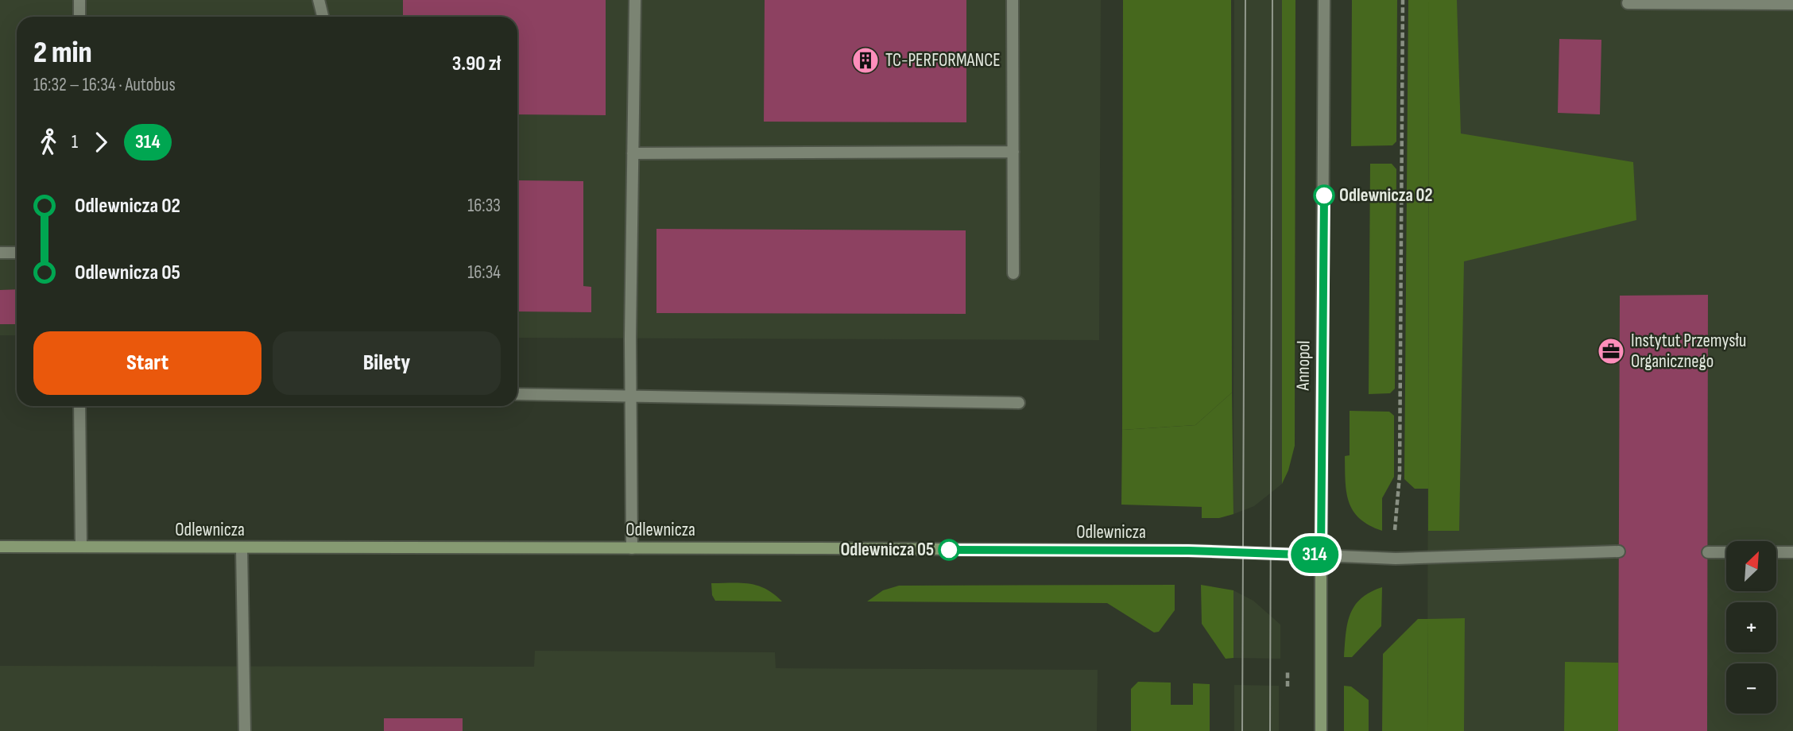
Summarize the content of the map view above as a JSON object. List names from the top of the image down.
{
  "streets": {
    "street": ["Annopol", "Odlewnicza"]
  },
  "crossings": [
    ["Annopol", "Odlewnicza"]
  ],
  "places": {
    "building": ["TC-PERFORMANCE"],
    "other": ["Odlewnicza 02", "Odlewnicza 05"],
    "office": ["Instytut Przemysłu Organicznego"]
  },
  "lines": ["bus line 314"],
  "north": "top right",
  "page": {
    "on_map": "314",
    "heading": ["2 min", "16:32 – 16:34 · Autobus", "3.90 zł"],
    "legs": ["1", "314"],
    "list": [
      {
        "name": "Odlewnicza 02",
        "value": "16:33"
      },
      {
        "name": "Odlewnicza 05",
        "value": "16:34"
      }
    ],
    "buttons": ["Start", "Bilety"],
    "map_buttons": ["+", "−"]
  }
}
